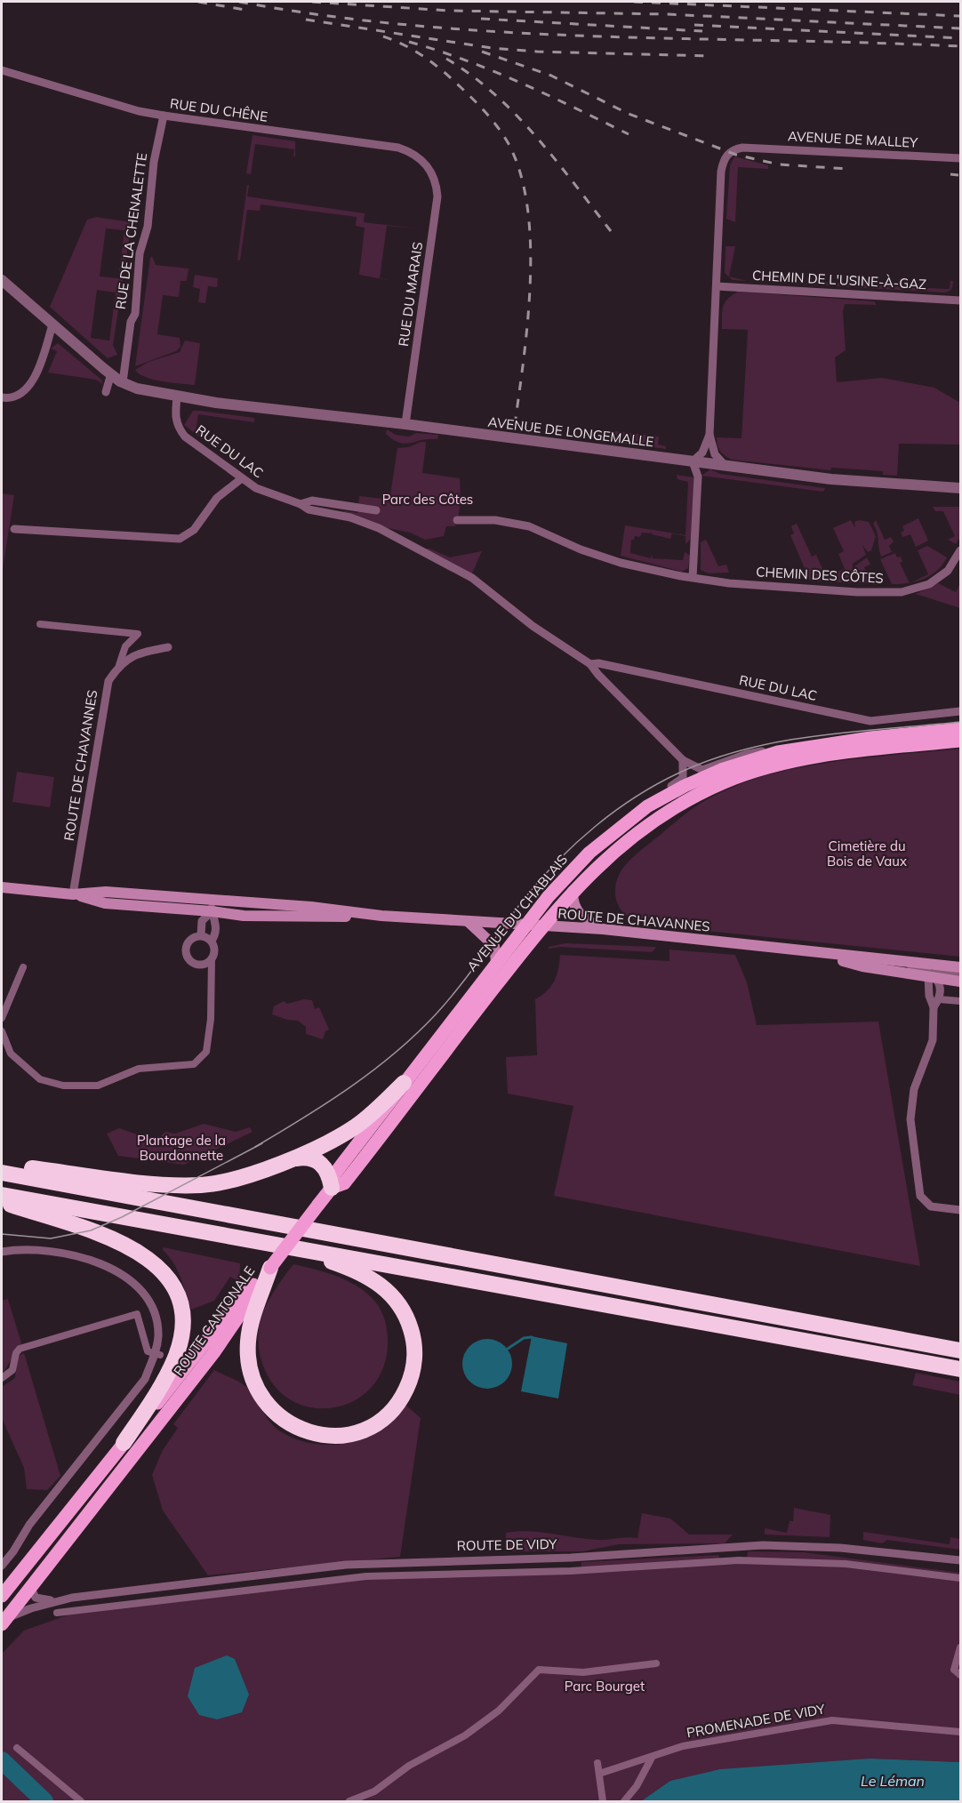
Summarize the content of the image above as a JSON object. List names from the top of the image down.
{
  "streets": {
    "main road": ["ROUTE DE CHAVANNES", "AVENUE DU CHABLAIS", "ROUTE CANTONALE"],
    "street": [
      "RUE DU CHÊNE",
      "AVENUE DE MALLEY",
      "RUE DE LA CHENALETTE",
      "CHEMIN DE L'USINE-À-GAZ",
      "RUE DU MARAIS",
      "AVENUE DE LONGEMALLE",
      "RUE DU LAC",
      "CHEMIN DES CÔTES",
      "ROUTE DE VIDY",
      "PROMENADE DE VIDY"
    ]
  },
  "crossings": [
    ["RUE DU CHÊNE", "RUE DE LA CHENALETTE"],
    ["RUE DU CHÊNE", "RUE DU MARAIS"],
    ["AVENUE DE MALLEY", "CHEMIN DE L'USINE-À-GAZ"],
    ["RUE DU MARAIS", "AVENUE DE LONGEMALLE"],
    ["AVENUE DE LONGEMALLE", "RUE DU LAC"],
    ["RUE DU LAC", "AVENUE DU CHABLAIS"],
    ["ROUTE DE CHAVANNES", "AVENUE DU CHABLAIS"],
    ["AVENUE DU CHABLAIS", "ROUTE CANTONALE"],
    ["ROUTE CANTONALE", "ROUTE DE VIDY"]
  ],
  "water": ["Le Léman"],
  "parks": [
    "Parc des Côtes",
    "Cimetière du Bois de Vaux",
    "Plantage de la Bourdonnette",
    "Parc Bourget"
  ]
}
